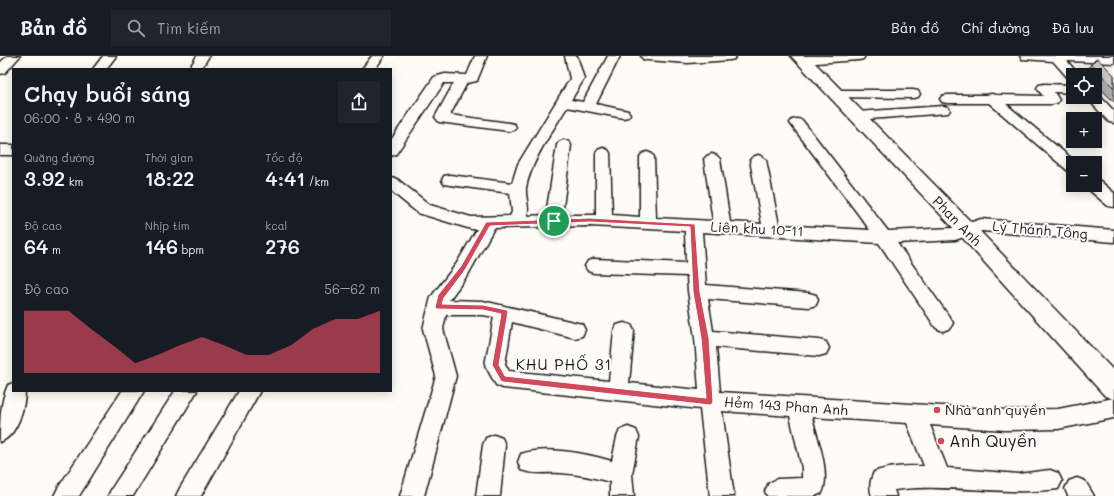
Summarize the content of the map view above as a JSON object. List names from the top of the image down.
{
  "streets": {
    "main road": ["Phan Anh"],
    "street": ["Liên khu 10-11", "Lý Thánh Tông", "Hẻm 143 Phan Anh"]
  },
  "crossings": [
    ["Phan Anh", "Liên khu 10-11"],
    ["Phan Anh", "Lý Thánh Tông"],
    ["Liên khu 10-11", "Lý Thánh Tông"]
  ],
  "districts": ["KHU PHỐ 31"],
  "places": ["Nhà anh quyền", "Anh Quyền"],
  "page": {
    "header": "Bản đồ",
    "search": "Tìm kiếm",
    "nav": ["Bản đồ", "Chỉ đường", "Đã lưu"],
    "map_buttons": ["+", "−"],
    "heading": ["Chạy buổi sáng", "06:00 · 8 × 490 m"],
    "stats": [
      ["Quãng đường", "3.92 km"],
      ["Thời gian", "18:22"],
      ["Tốc độ", "4:41 /km"],
      ["Độ cao", "64 m"],
      ["Nhịp tim", "146 bpm"],
      ["kcal", "276"]
    ],
    "chart": ["Độ cao", "56–62 m"]
  }
}
